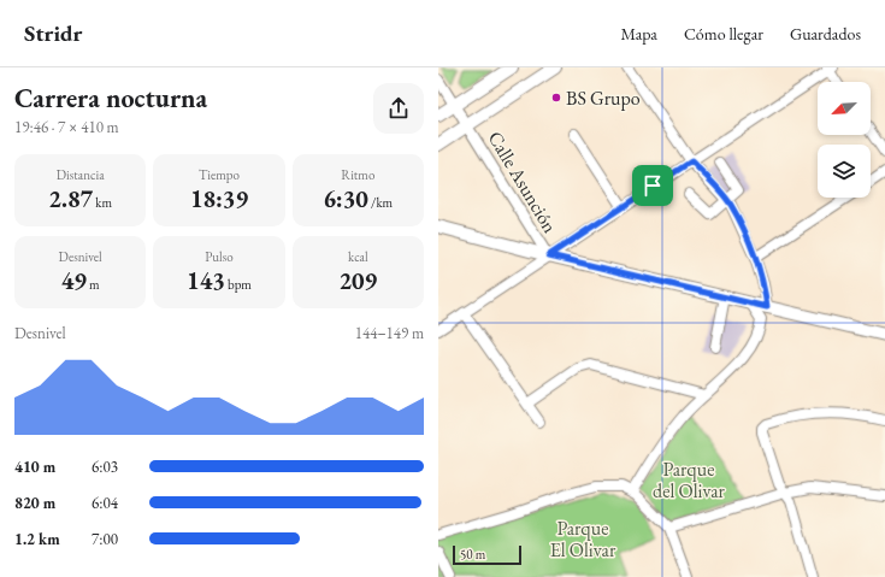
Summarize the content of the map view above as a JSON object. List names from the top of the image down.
{
  "streets": {
    "street": ["Calle Asunción"]
  },
  "parks": ["Parque del Olivar", "Parque El Olivar"],
  "places": ["BS Grupo"],
  "scale_bar": "50 m",
  "north": "bottom left",
  "page": {
    "header": "Stridr",
    "nav": ["Mapa", "Cómo llegar", "Guardados"],
    "heading": ["Carrera nocturna", "19:46 · 7 × 410 m"],
    "stats": [
      ["Distancia", "2.87 km"],
      ["Tiempo", "18:39"],
      ["Ritmo", "6:30 /km"],
      ["Desnivel", "49 m"],
      ["Pulso", "143 bpm"],
      ["kcal", "209"]
    ],
    "chart": ["Desnivel", "144–149 m"],
    "list": [
      {
        "name": "410 m",
        "note": "6:03"
      },
      {
        "name": "820 m",
        "note": "6:04"
      },
      {
        "name": "1.2 km",
        "note": "7:00"
      }
    ],
    "scale": "50 m"
  }
}
